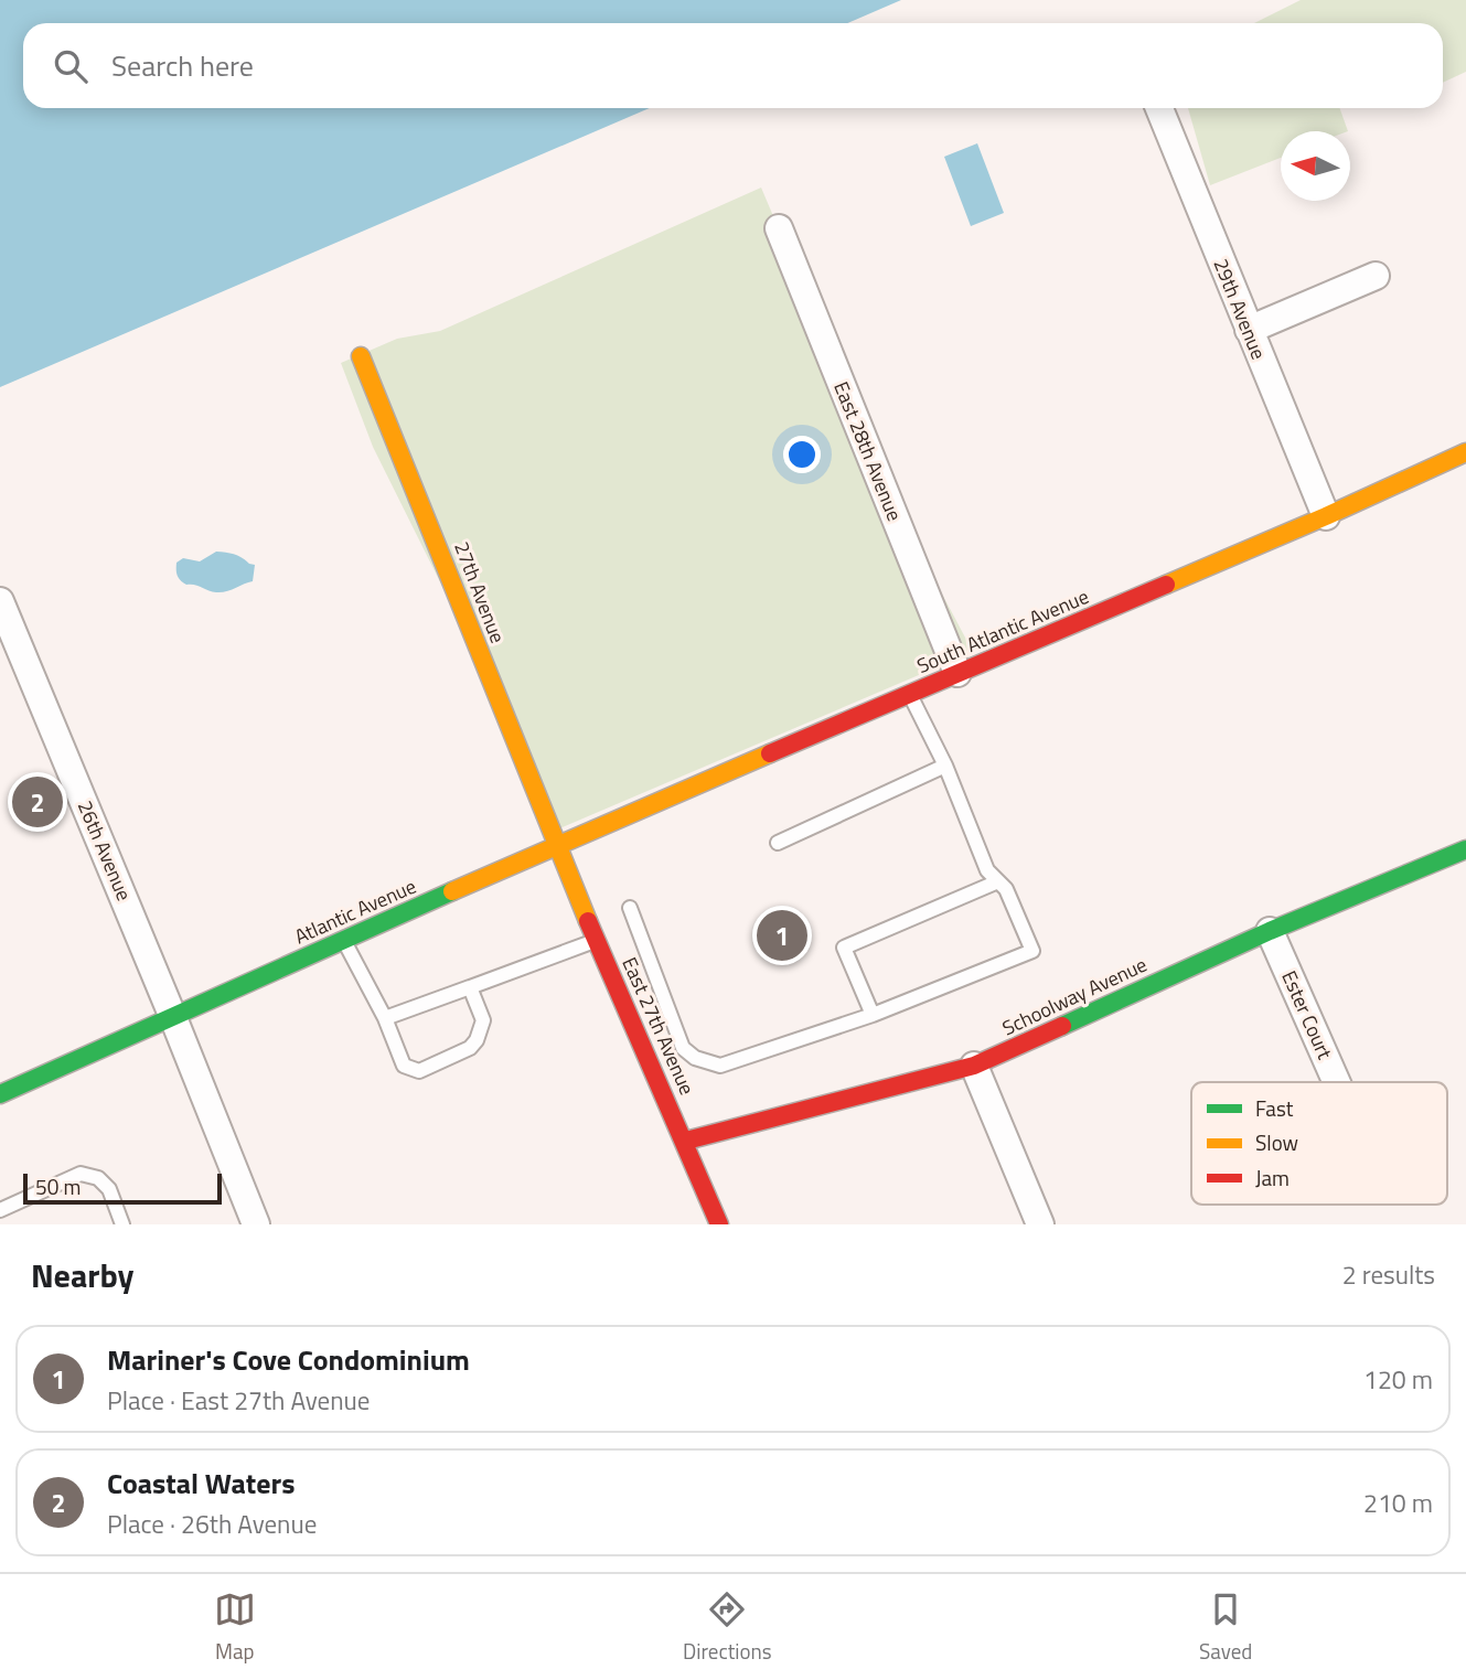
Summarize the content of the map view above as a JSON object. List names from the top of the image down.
{
  "streets": {
    "street": [
      "29th Avenue",
      "East 28th Avenue",
      "27th Avenue",
      "South Atlantic Avenue",
      "26th Avenue",
      "Atlantic Avenue",
      "Schoolway Avenue",
      "Ester Court",
      "East 27th Avenue"
    ]
  },
  "crossings": [
    ["29th Avenue", "South Atlantic Avenue"],
    ["East 28th Avenue", "South Atlantic Avenue"],
    ["27th Avenue", "South Atlantic Avenue"],
    ["27th Avenue", "Atlantic Avenue"],
    ["27th Avenue", "East 27th Avenue"],
    ["South Atlantic Avenue", "Atlantic Avenue"],
    ["South Atlantic Avenue", "East 27th Avenue"],
    ["26th Avenue", "Atlantic Avenue"],
    ["Atlantic Avenue", "East 27th Avenue"],
    ["Schoolway Avenue", "Ester Court"],
    ["Schoolway Avenue", "East 27th Avenue"]
  ],
  "legend": ["Fast", "Slow", "Jam"],
  "scale_bar": "50 m",
  "north": "left",
  "page": {
    "search": "Search here",
    "pins": ["2", "1"],
    "scale": "50 m",
    "heading": ["Nearby", "2 results"],
    "list": [
      {
        "mark": "1",
        "name": "Mariner's Cove Condominium",
        "note": "Place · East 27th Avenue",
        "value": "120 m"
      },
      {
        "mark": "2",
        "name": "Coastal Waters",
        "note": "Place · 26th Avenue",
        "value": "210 m"
      }
    ],
    "nav": ["Map", "Directions", "Saved"]
  }
}
